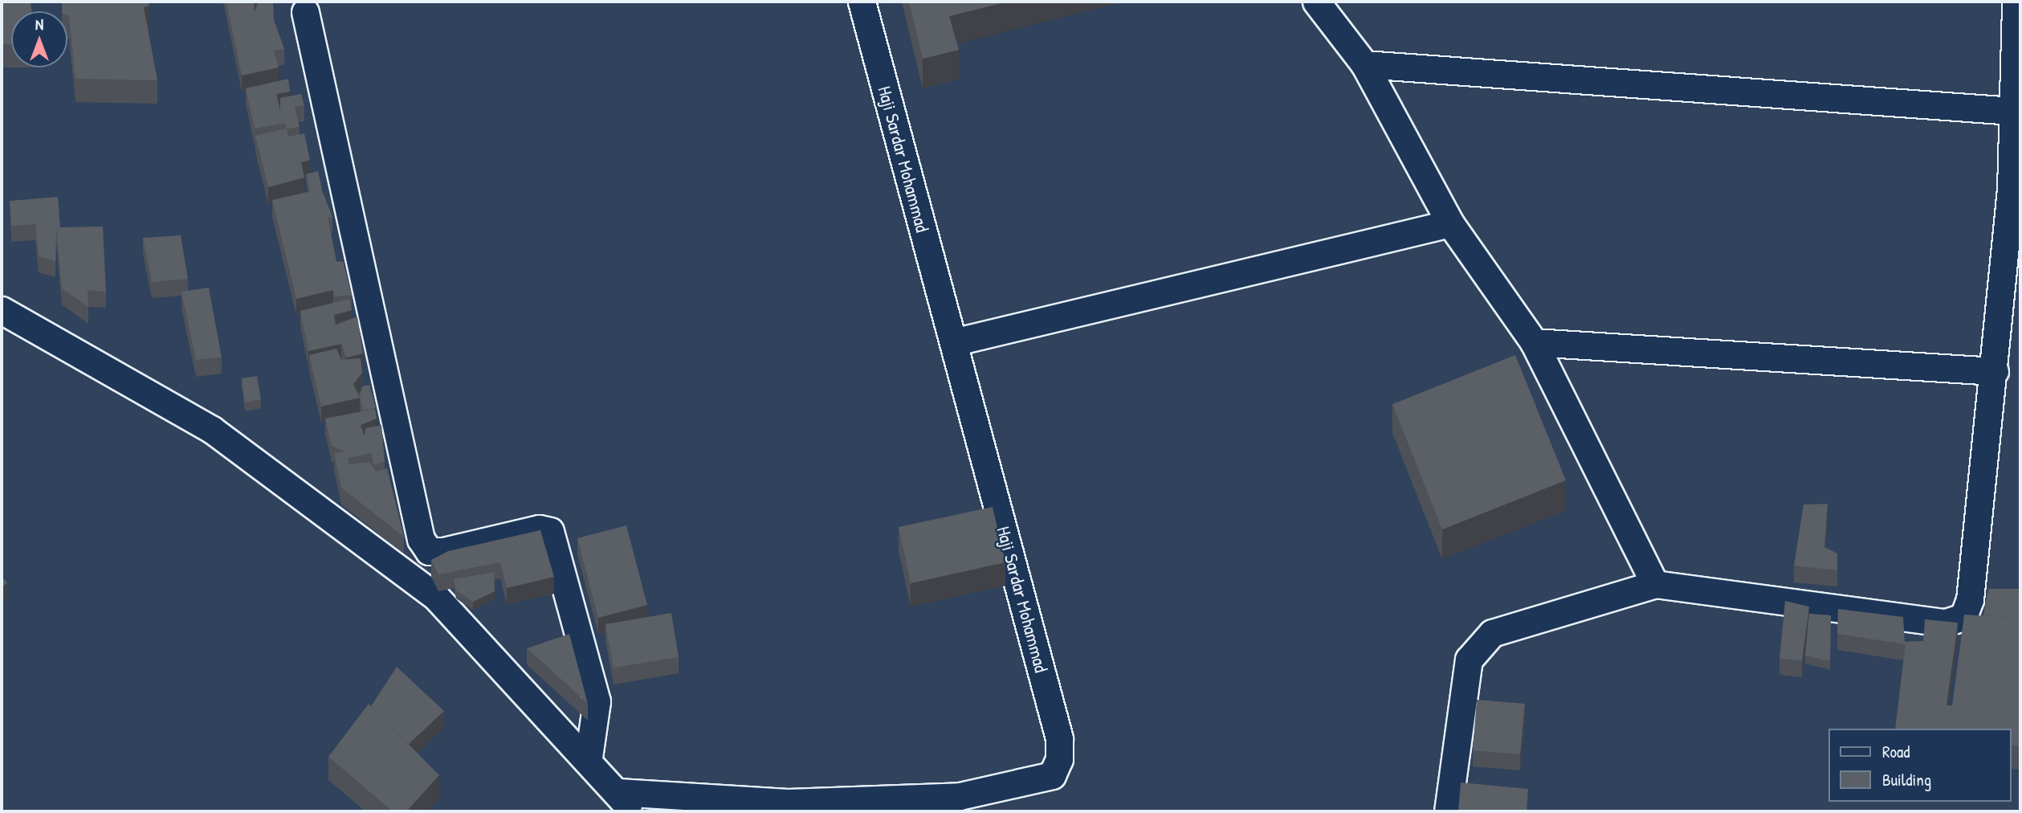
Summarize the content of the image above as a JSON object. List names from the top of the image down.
{
  "streets": {
    "street": ["Haji Sardar Mohammad"]
  },
  "legend": ["Road", "Building"],
  "north": "top"
}
